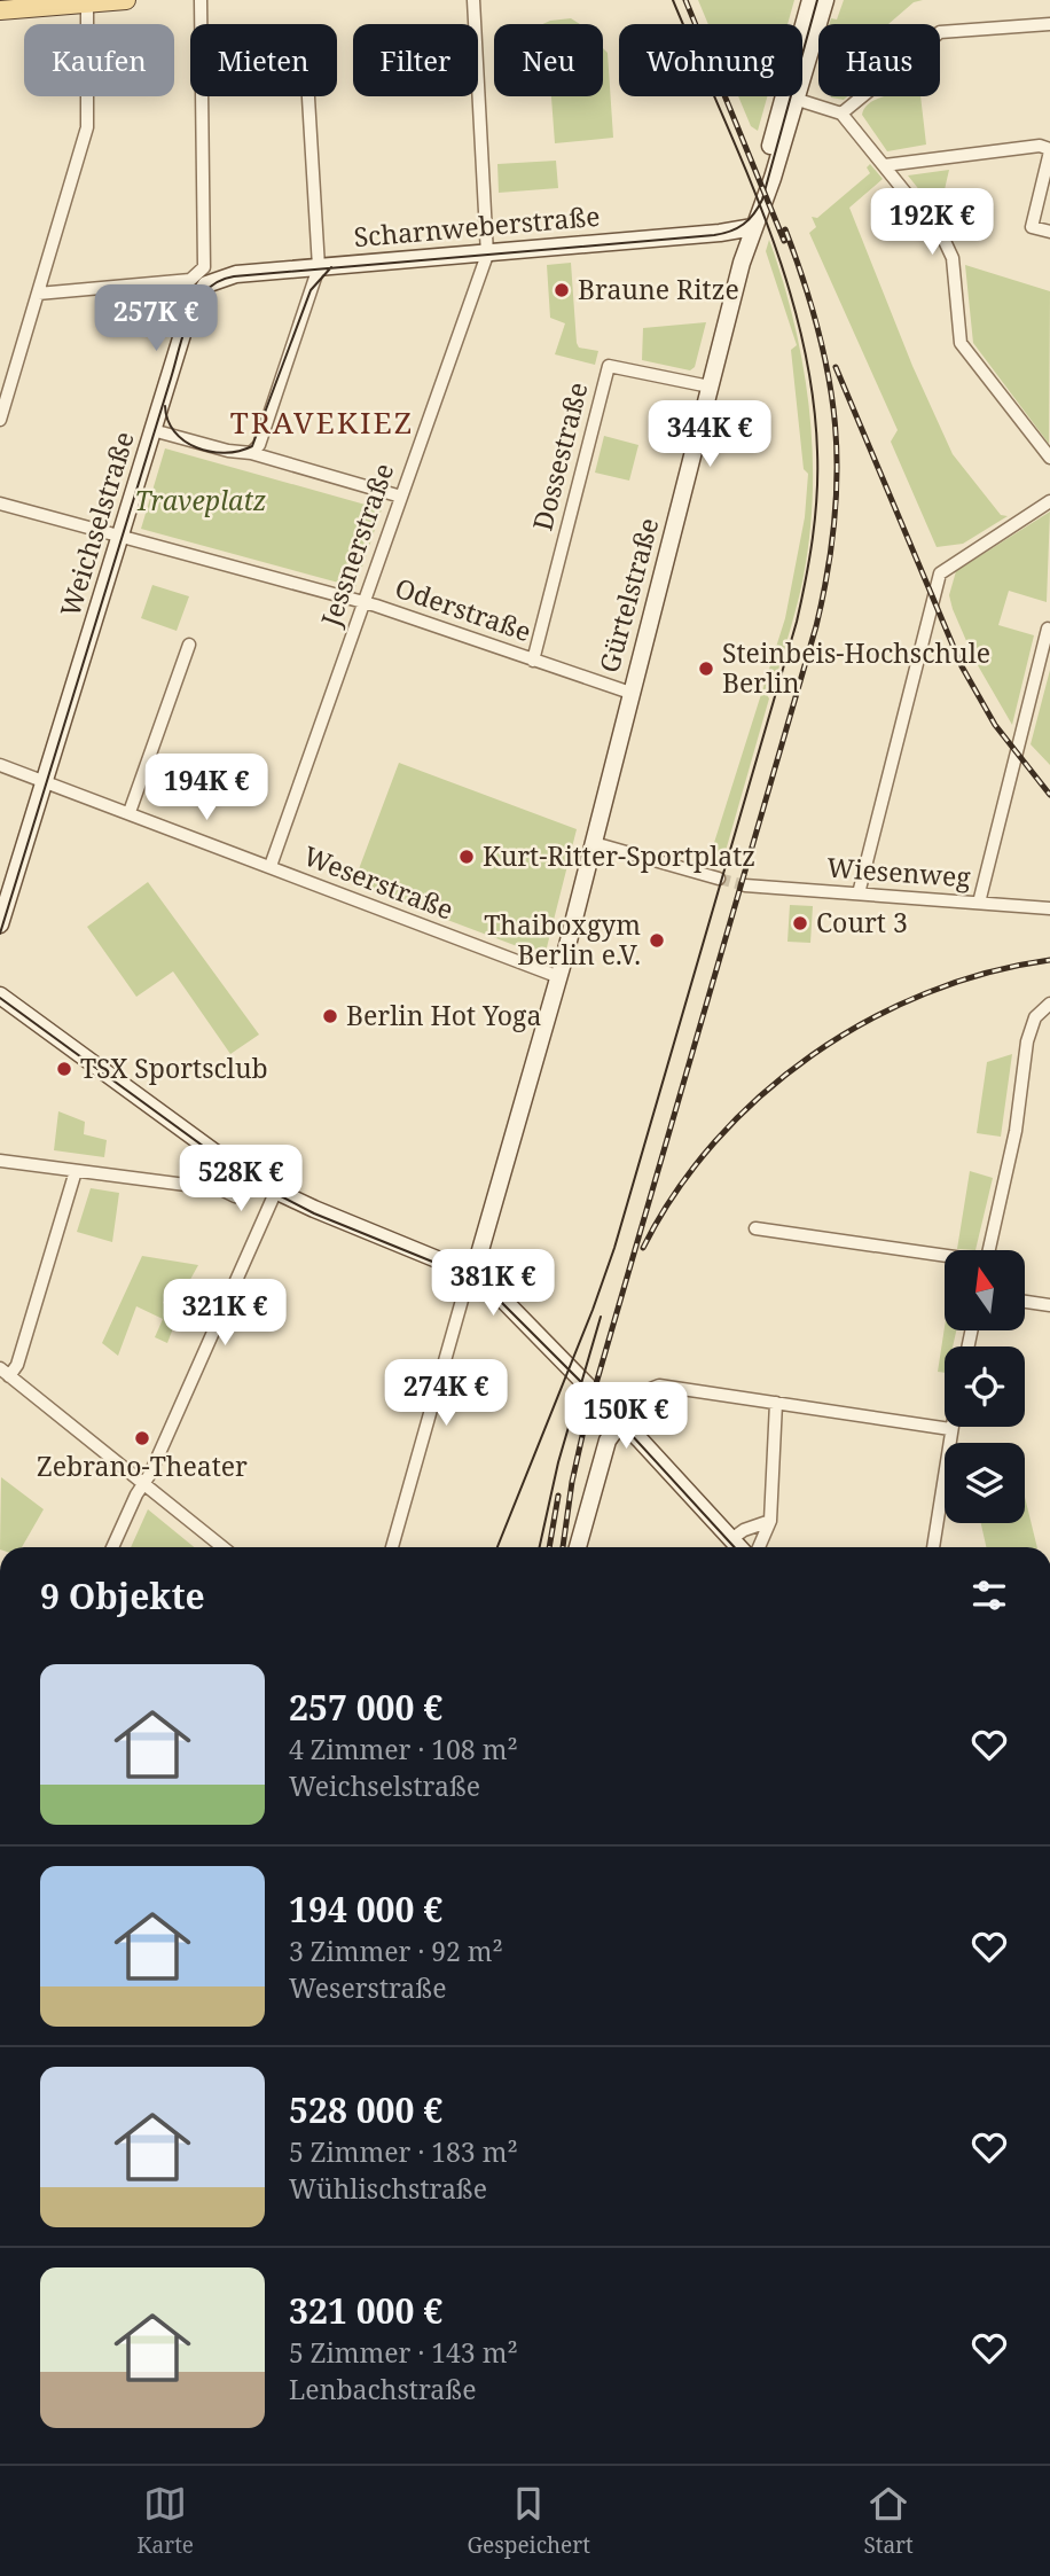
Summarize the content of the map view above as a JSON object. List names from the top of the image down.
{
  "streets": {
    "main road": ["Scharnweberstraße", "Weichselstraße", "Gürtelstraße"],
    "street": [
      "Dossestraße",
      "Jessnerstraße",
      "Oderstraße",
      "Wiesenweg",
      "Weserstraße"
    ]
  },
  "crossings": [
    ["Scharnweberstraße", "Weichselstraße"],
    ["Scharnweberstraße", "Jessnerstraße"],
    ["Scharnweberstraße", "Gürtelstraße"],
    ["Dossestraße", "Gürtelstraße"],
    ["Dossestraße", "Oderstraße"],
    ["Weichselstraße", "Oderstraße"],
    ["Weichselstraße", "Weserstraße"],
    ["Jessnerstraße", "Oderstraße"],
    ["Jessnerstraße", "Weserstraße"],
    ["Gürtelstraße", "Oderstraße"],
    ["Gürtelstraße", "Weserstraße"]
  ],
  "districts": ["TRAVEKIEZ"],
  "parks": ["Traveplatz"],
  "places": [
    "Braune Ritze",
    "Steinbeis-Hochschule Berlin",
    "Kurt-Ritter-Sportplatz",
    "Court 3",
    "Thaiboxgym Berlin e.V.",
    "Berlin Hot Yoga",
    "TSX Sportsclub",
    "Zebrano-Theater"
  ],
  "north": "top",
  "page": {
    "chip": [
      "Kaufen",
      "Mieten",
      "Filter",
      "Neu",
      "Wohnung",
      "Haus"
    ],
    "price": [
      "192K €",
      "257K €",
      "344K €",
      "194K €",
      "528K €",
      "381K €",
      "321K €",
      "274K €",
      "150K €"
    ],
    "heading": "9 Objekte",
    "list": [
      {
        "name": "257 000 €",
        "note": "4 Zimmer · 108 m² · Weichselstraße"
      },
      {
        "name": "194 000 €",
        "note": "3 Zimmer · 92 m² · Weserstraße"
      },
      {
        "name": "528 000 €",
        "note": "5 Zimmer · 183 m² · Wühlischstraße"
      },
      {
        "name": "321 000 €",
        "note": "5 Zimmer · 143 m² · Lenbachstraße"
      }
    ],
    "tabs": ["Karte", "Gespeichert", "Start"]
  }
}
